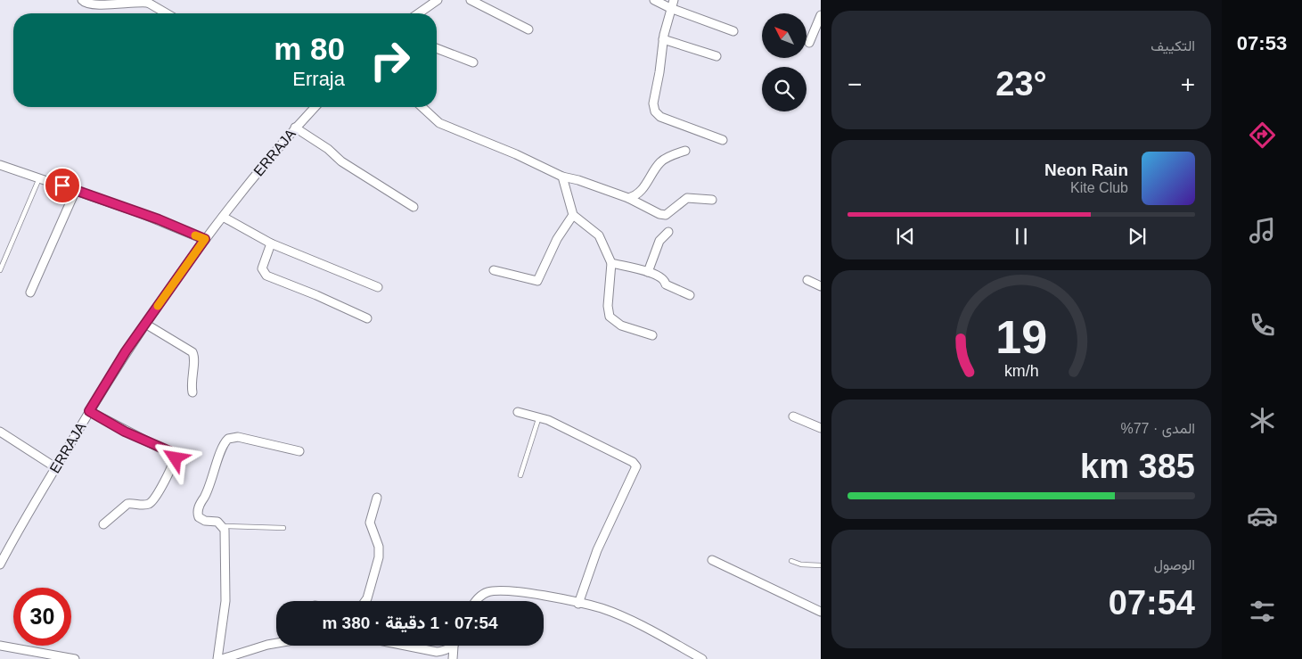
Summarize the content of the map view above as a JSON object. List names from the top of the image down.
{
  "streets": {
    "street": ["ERRAJA"]
  },
  "north": "top left",
  "page": {
    "tabs": "07:53",
    "tile": [
      "التكييف",
      ["المدى · 77%", "385 km"],
      ["الوصول", "07:54"]
    ],
    "turn": ["80 m", "Erraja"],
    "heat": ["−", "23°", "+"],
    "song": ["Neon Rain", "Kite Club"],
    "limit": "30",
    "trip": "07:54 · 1 دقيقة · 380 m",
    "gauge": ["19", "km/h"]
  }
}
